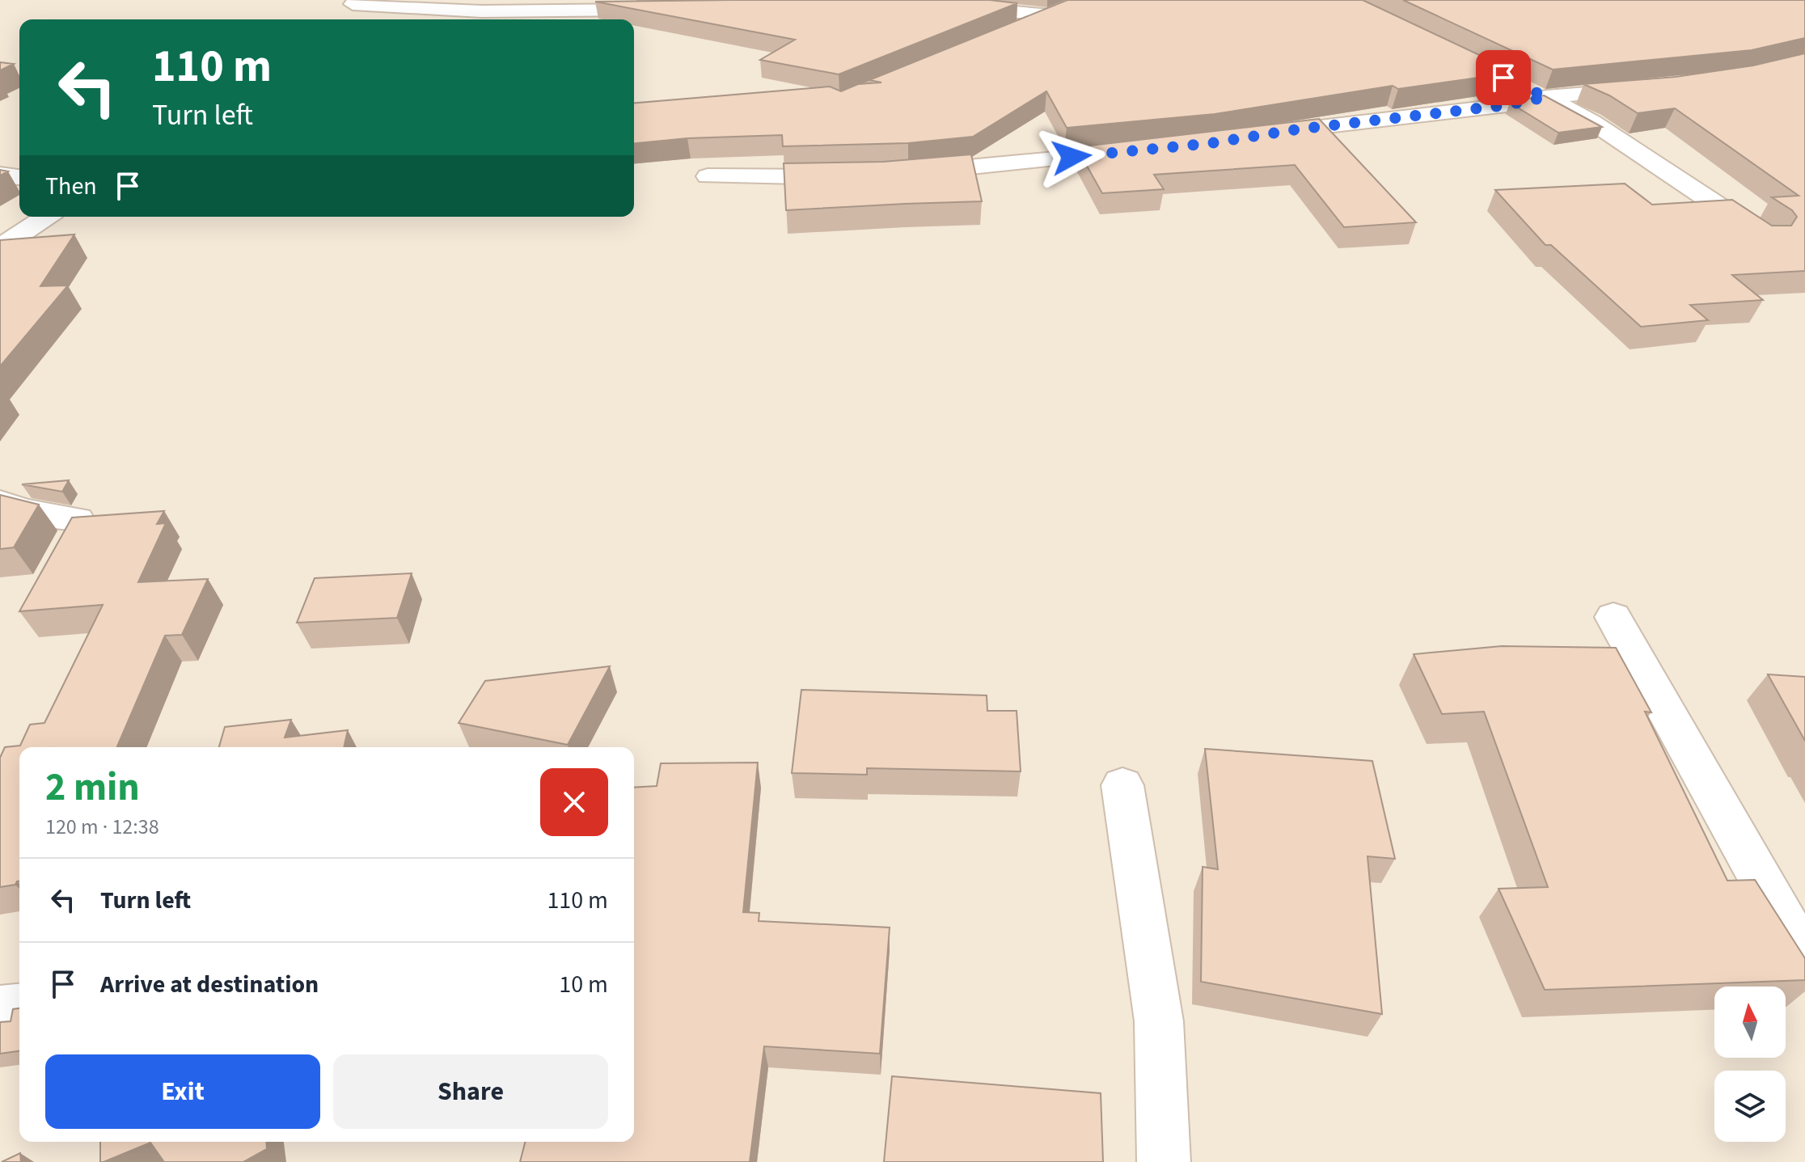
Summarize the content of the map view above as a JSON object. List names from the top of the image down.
{
  "north": "top",
  "page": {
    "turn": ["110 m", "Turn left"],
    "then": "Then",
    "heading": ["2 min", "120 m · 12:38"],
    "list": [
      {
        "name": "Turn left",
        "value": "110 m"
      },
      {
        "name": "Arrive at destination",
        "value": "10 m"
      }
    ],
    "buttons": ["Exit", "Share"]
  }
}
